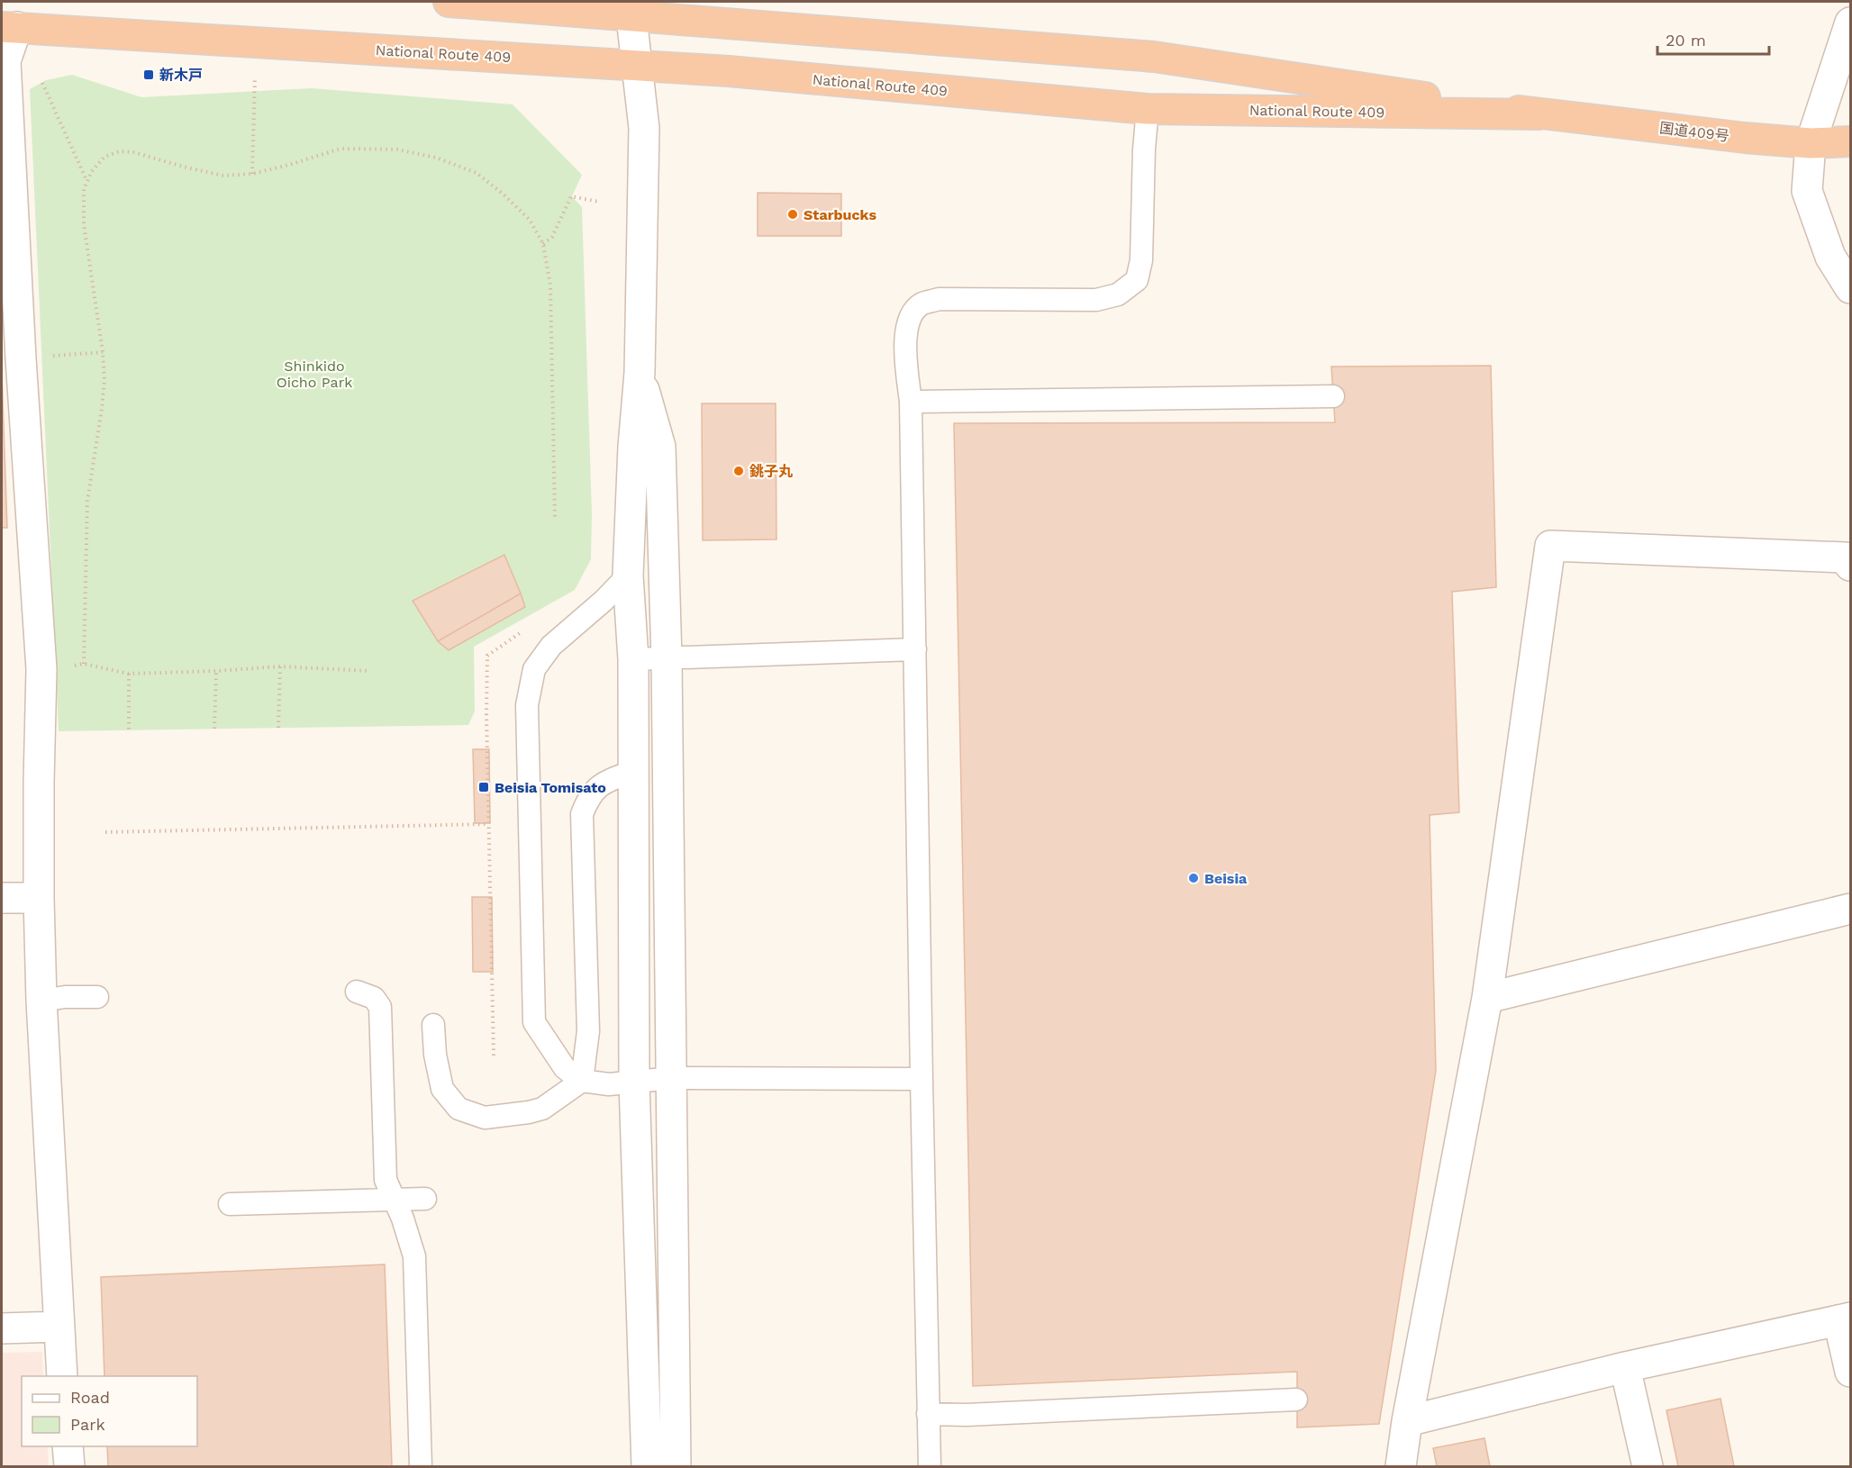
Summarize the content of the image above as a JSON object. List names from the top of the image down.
{
  "streets": {
    "highway": ["National Route 409", "国道409号"]
  },
  "crossings": [
    ["National Route 409", "国道409号"]
  ],
  "parks": ["Shinkido Oicho Park"],
  "places": {
    "transit": ["新木戸", "Beisia Tomisato"],
    "other": ["Starbucks", "銚子丸", "Beisia"]
  },
  "legend": ["Road", "Park"],
  "scale_bar": "20 m"
}
